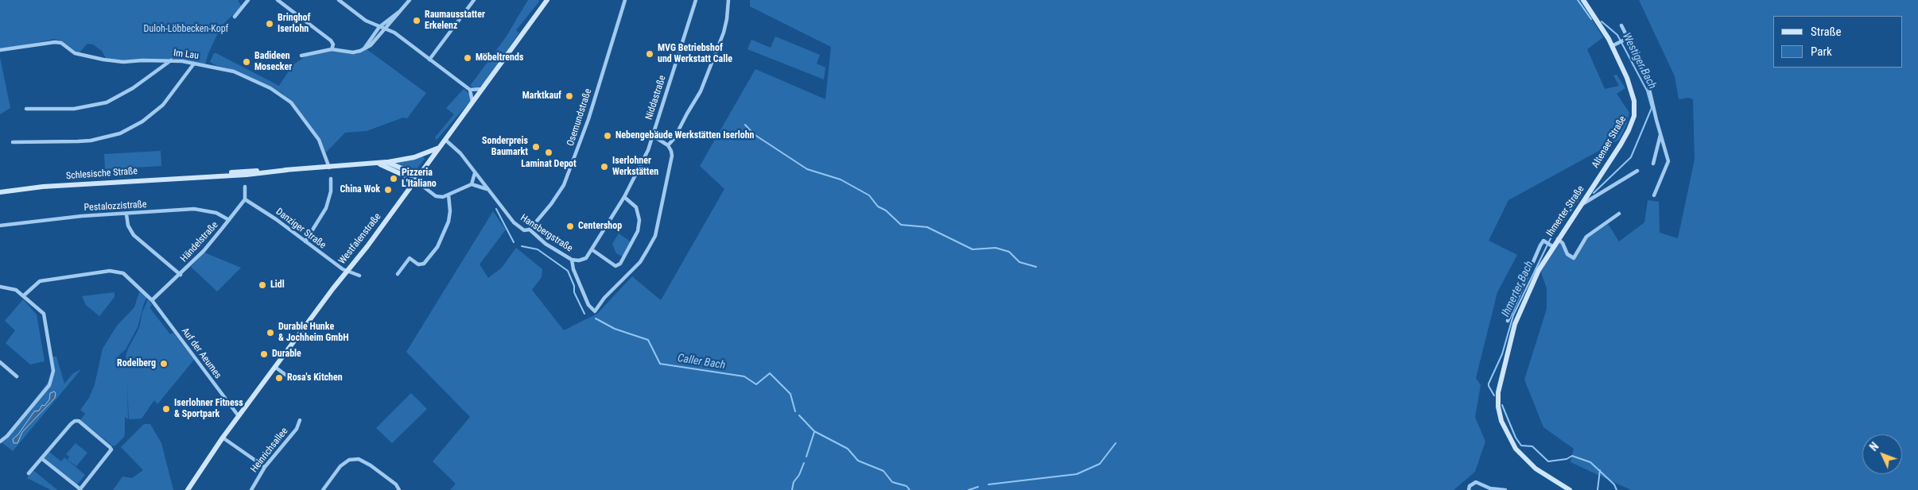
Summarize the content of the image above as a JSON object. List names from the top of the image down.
{
  "streets": {
    "main road": [
      "Altenaer Straße",
      "Schlesische Straße",
      "Ihmerter Straße",
      "Westfalenstraße"
    ],
    "street": [
      "Im Lau",
      "Niddastraße",
      "Osemundstraße",
      "Pestalozzistraße",
      "Danziger Straße",
      "Hansbergstraße",
      "Händelstraße",
      "Auf der Aeumes",
      "Heinrichsallee"
    ]
  },
  "crossings": [
    ["Im Lau", "Schlesische Straße"],
    ["Niddastraße", "Hansbergstraße"],
    ["Osemundstraße", "Hansbergstraße"],
    ["Altenaer Straße", "Ihmerter Straße"],
    ["Schlesische Straße", "Westfalenstraße"],
    ["Pestalozzistraße", "Händelstraße"],
    ["Danziger Straße", "Westfalenstraße"],
    ["Danziger Straße", "Händelstraße"],
    ["Hansbergstraße", "Westfalenstraße"],
    ["Westfalenstraße", "Auf der Aeumes"],
    ["Händelstraße", "Auf der Aeumes"]
  ],
  "water": ["Westiger Bach", "Ihmerter Bach", "Caller Bach"],
  "parks": ["Duloh-Löbbecken-Kopf"],
  "places": [
    "Raumausstatter Erkelenz",
    "Bringhof Iserlohn",
    "MVG Betriebshof und Werkstatt Calle",
    "Möbeltrends",
    "Badideen Mosecker",
    "Marktkauf",
    "Nebengebäude Werkstätten Iserlohn",
    "Sonderpreis Baumarkt",
    "Laminat Depot",
    "Iserlohner Werkstätten",
    "Pizzeria L'Italiano",
    "China Wok",
    "Centershop",
    "Lidl",
    "Durable Hunke & Jochheim GmbH",
    "Durable",
    "Rodelberg",
    "Rosa's Kitchen",
    "Iserlohner Fitness & Sportpark"
  ],
  "legend": ["Straße", "Park"],
  "north": "top left"
}
